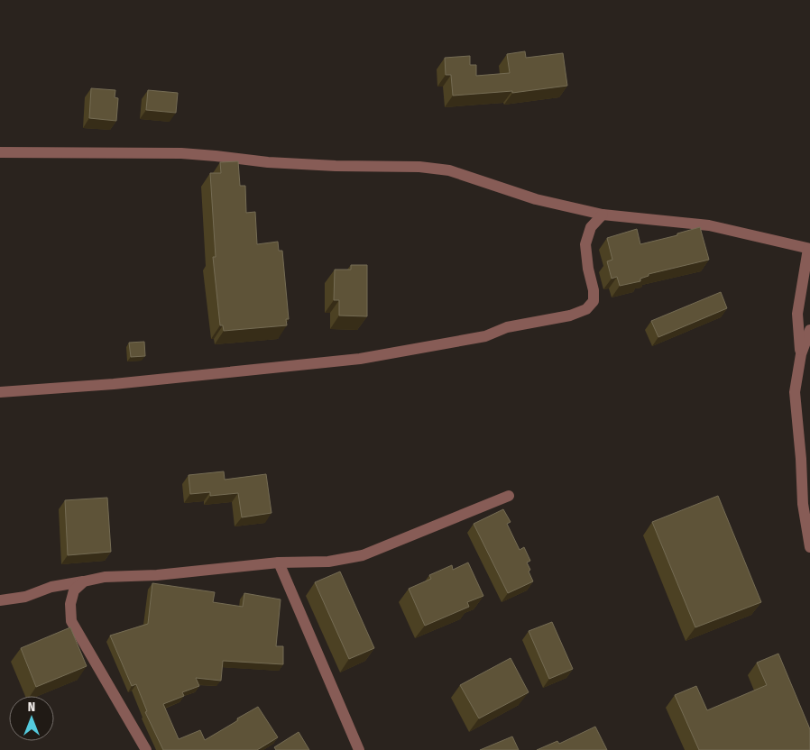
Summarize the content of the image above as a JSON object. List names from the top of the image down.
{
  "north": "top"
}
